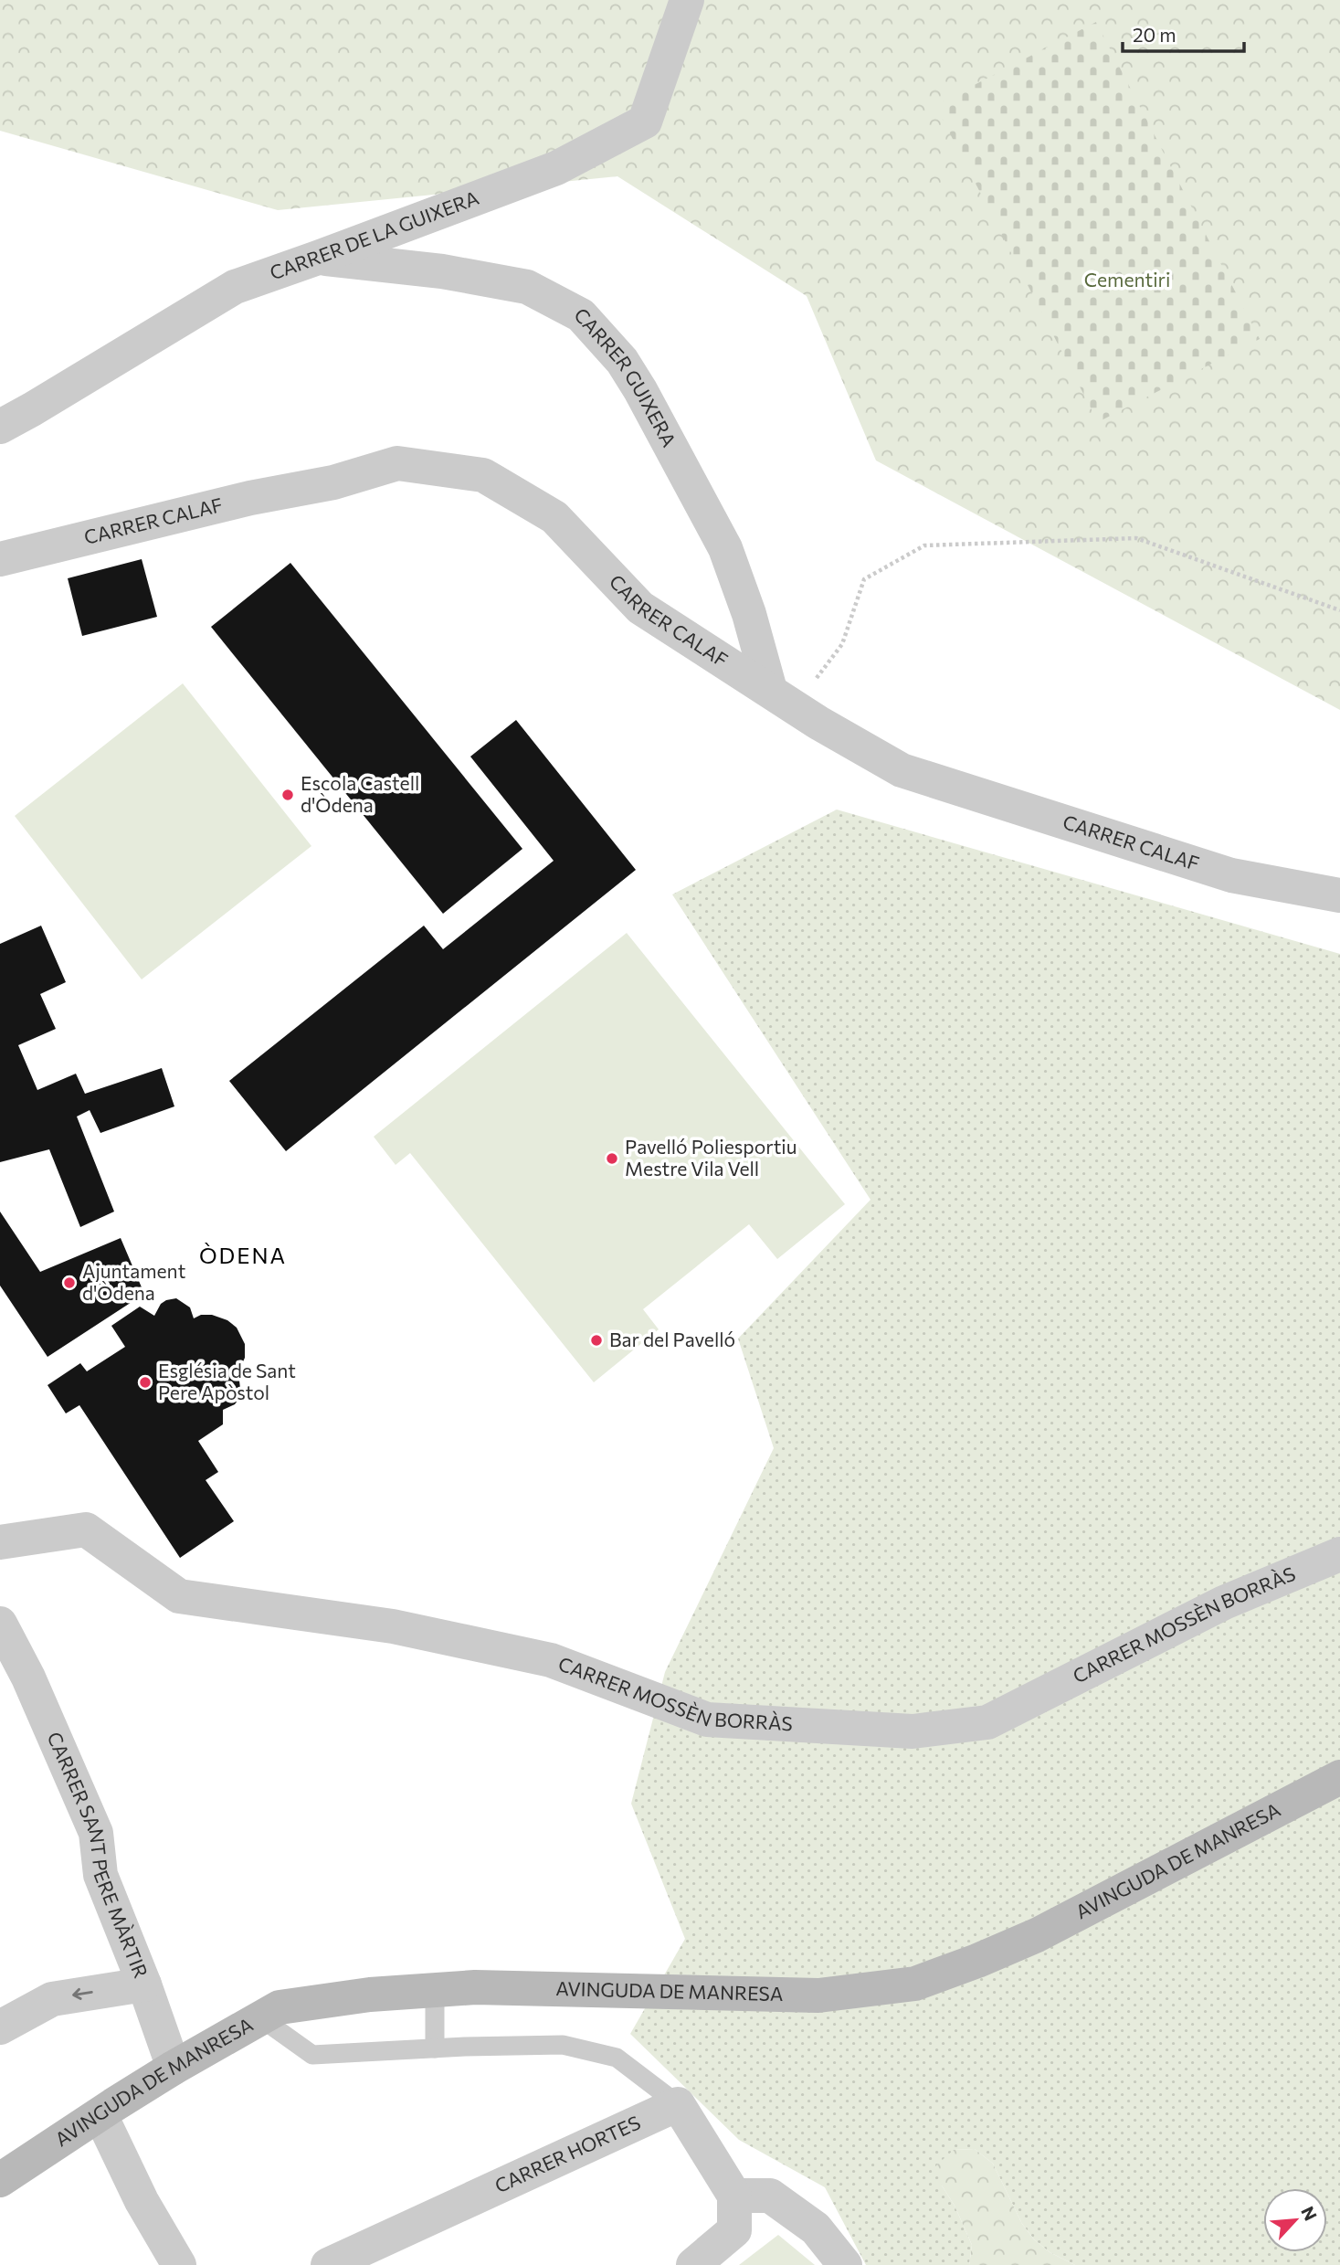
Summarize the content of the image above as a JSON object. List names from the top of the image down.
{
  "streets": {
    "street": [
      "CARRER DE LA GUIXERA",
      "CARRER GUIXERA",
      "CARRER CALAF",
      "CARRER MOSSÈN BORRÀS",
      "CARRER SANT PERE MÀRTIR",
      "AVINGUDA DE MANRESA",
      "CARRER HORTES"
    ]
  },
  "crossings": [
    ["CARRER DE LA GUIXERA", "CARRER GUIXERA"],
    ["CARRER GUIXERA", "CARRER CALAF"]
  ],
  "districts": ["ÒDENA"],
  "parks": ["Cementiri"],
  "places": [
    "Escola Castell d'Òdena",
    "Pavelló Poliesportiu Mestre Vila Vell",
    "Ajuntament d'Òdena",
    "Bar del Pavelló",
    "Església de Sant Pere Apòstol"
  ],
  "scale_bar": "20 m",
  "north": "top right"
}
